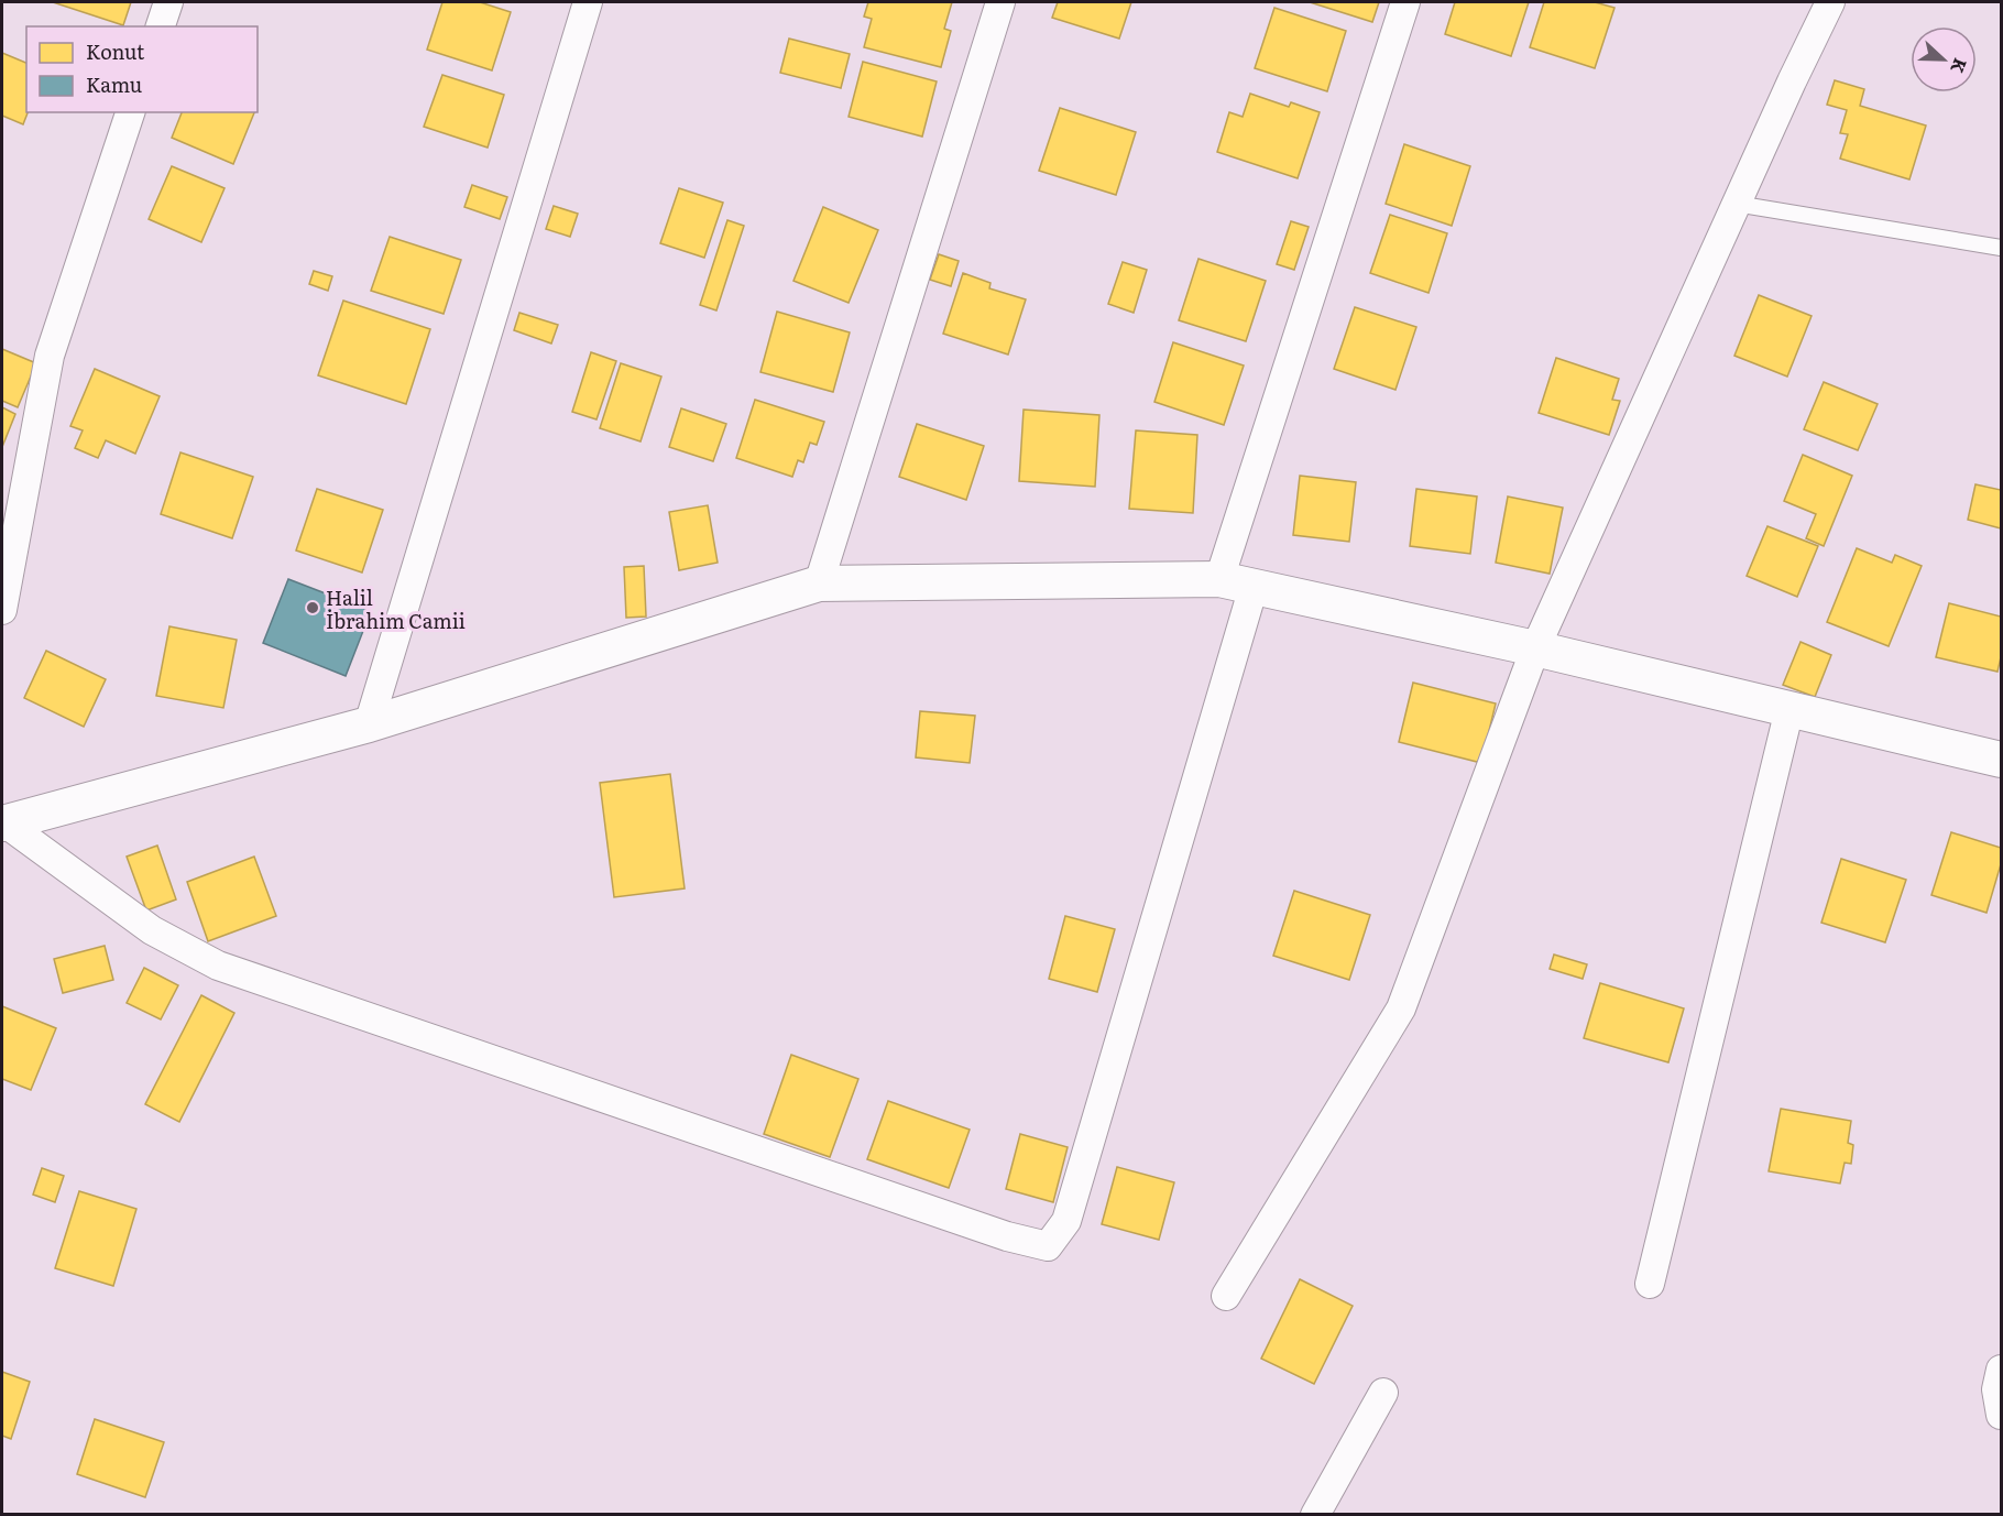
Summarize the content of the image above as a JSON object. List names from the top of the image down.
{
  "places": ["Halil İbrahim Camii"],
  "legend": ["Konut", "Kamu"],
  "north": "right"
}
